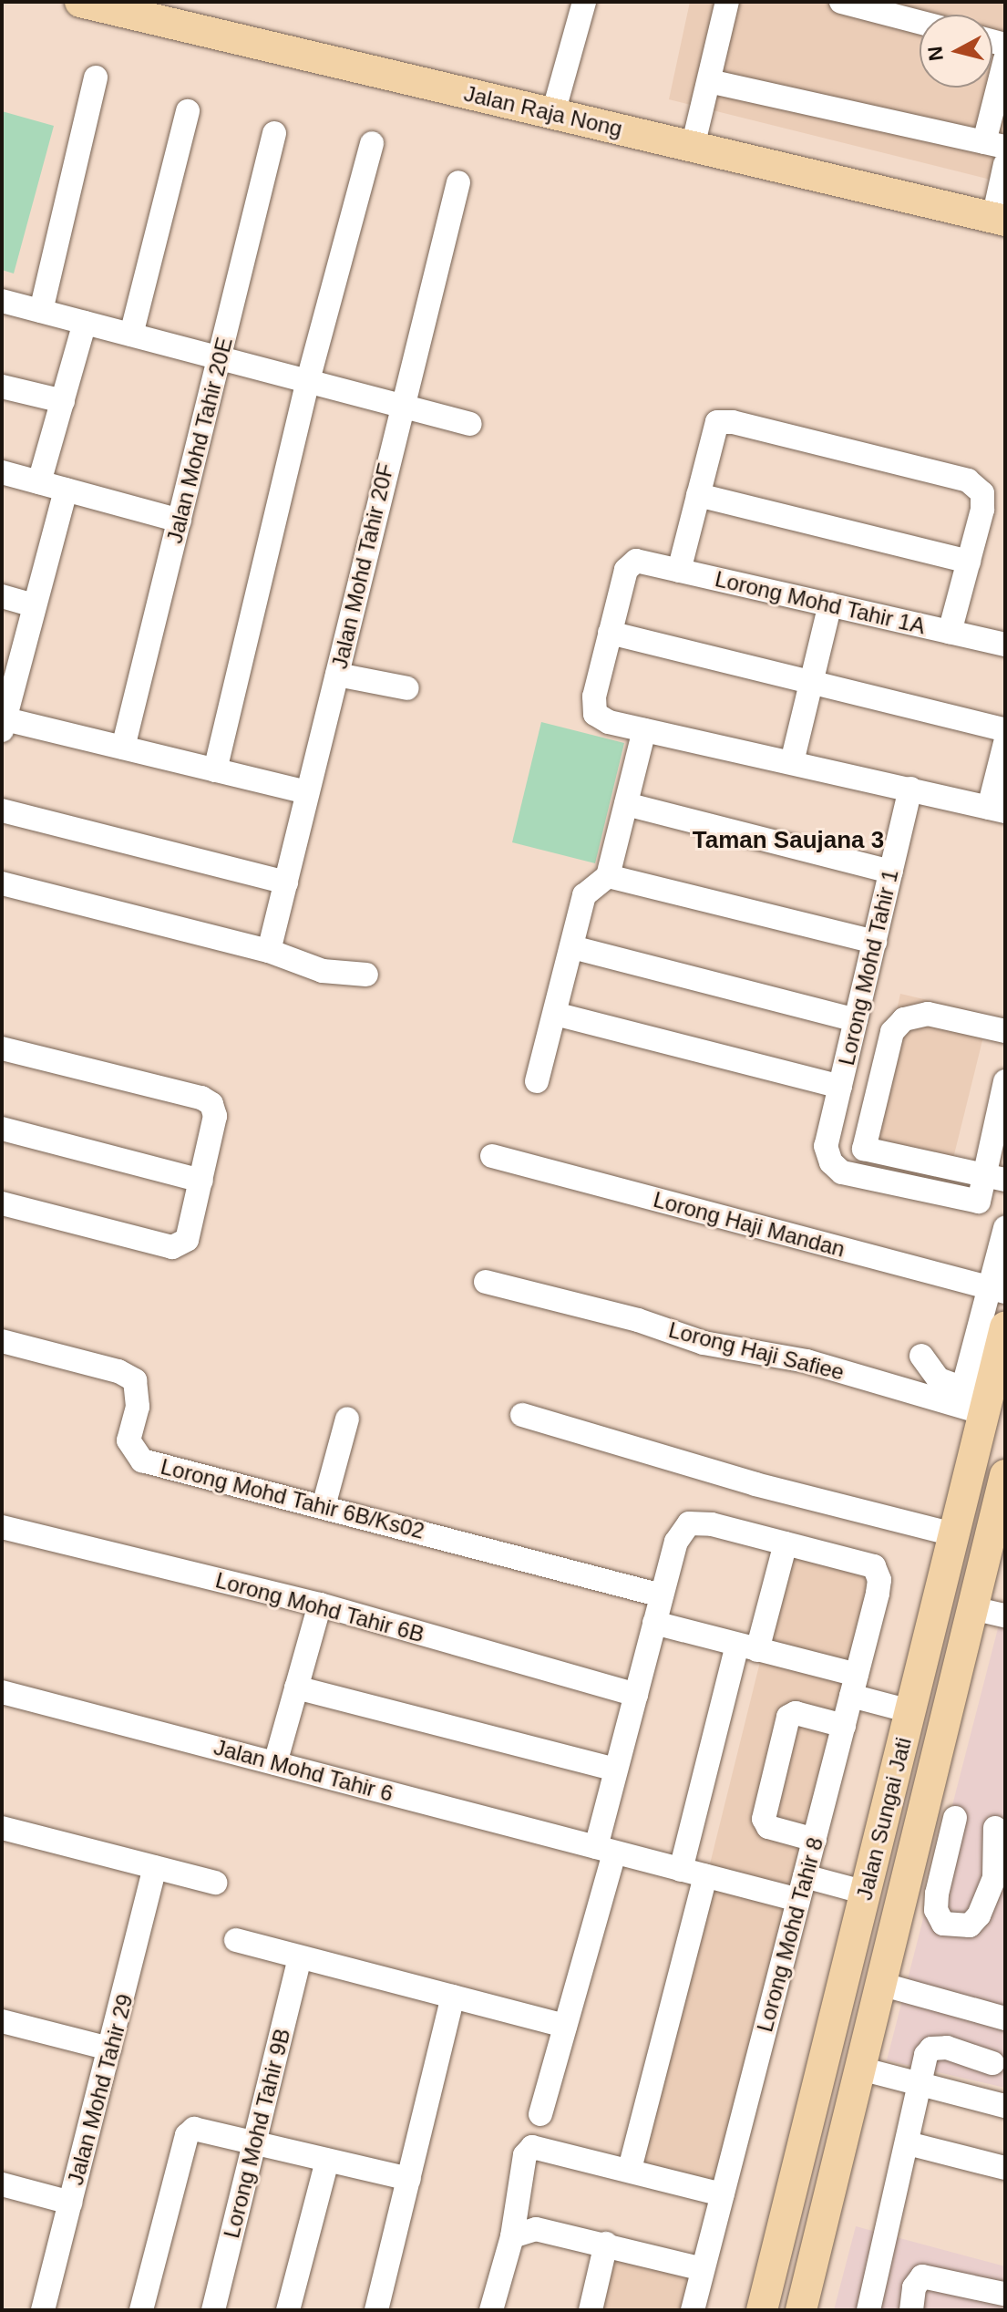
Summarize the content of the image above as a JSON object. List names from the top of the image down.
{
  "streets": {
    "main road": ["Jalan Raja Nong", "Jalan Sungai Jati"],
    "street": [
      "Jalan Mohd Tahir 20E",
      "Jalan Mohd Tahir 20F",
      "Lorong Mohd Tahir 1A",
      "Lorong Mohd Tahir 1",
      "Lorong Haji Mandan",
      "Lorong Haji Safiee",
      "Lorong Mohd Tahir 6B/Ks02",
      "Lorong Mohd Tahir 6B",
      "Jalan Mohd Tahir 6",
      "Lorong Mohd Tahir 8",
      "Jalan Mohd Tahir 29",
      "Lorong Mohd Tahir 9B"
    ]
  },
  "crossings": [
    ["Lorong Haji Safiee", "Jalan Sungai Jati"],
    ["Jalan Mohd Tahir 6", "Lorong Mohd Tahir 8"]
  ],
  "districts": ["Taman Saujana 3"],
  "north": "left"
}
